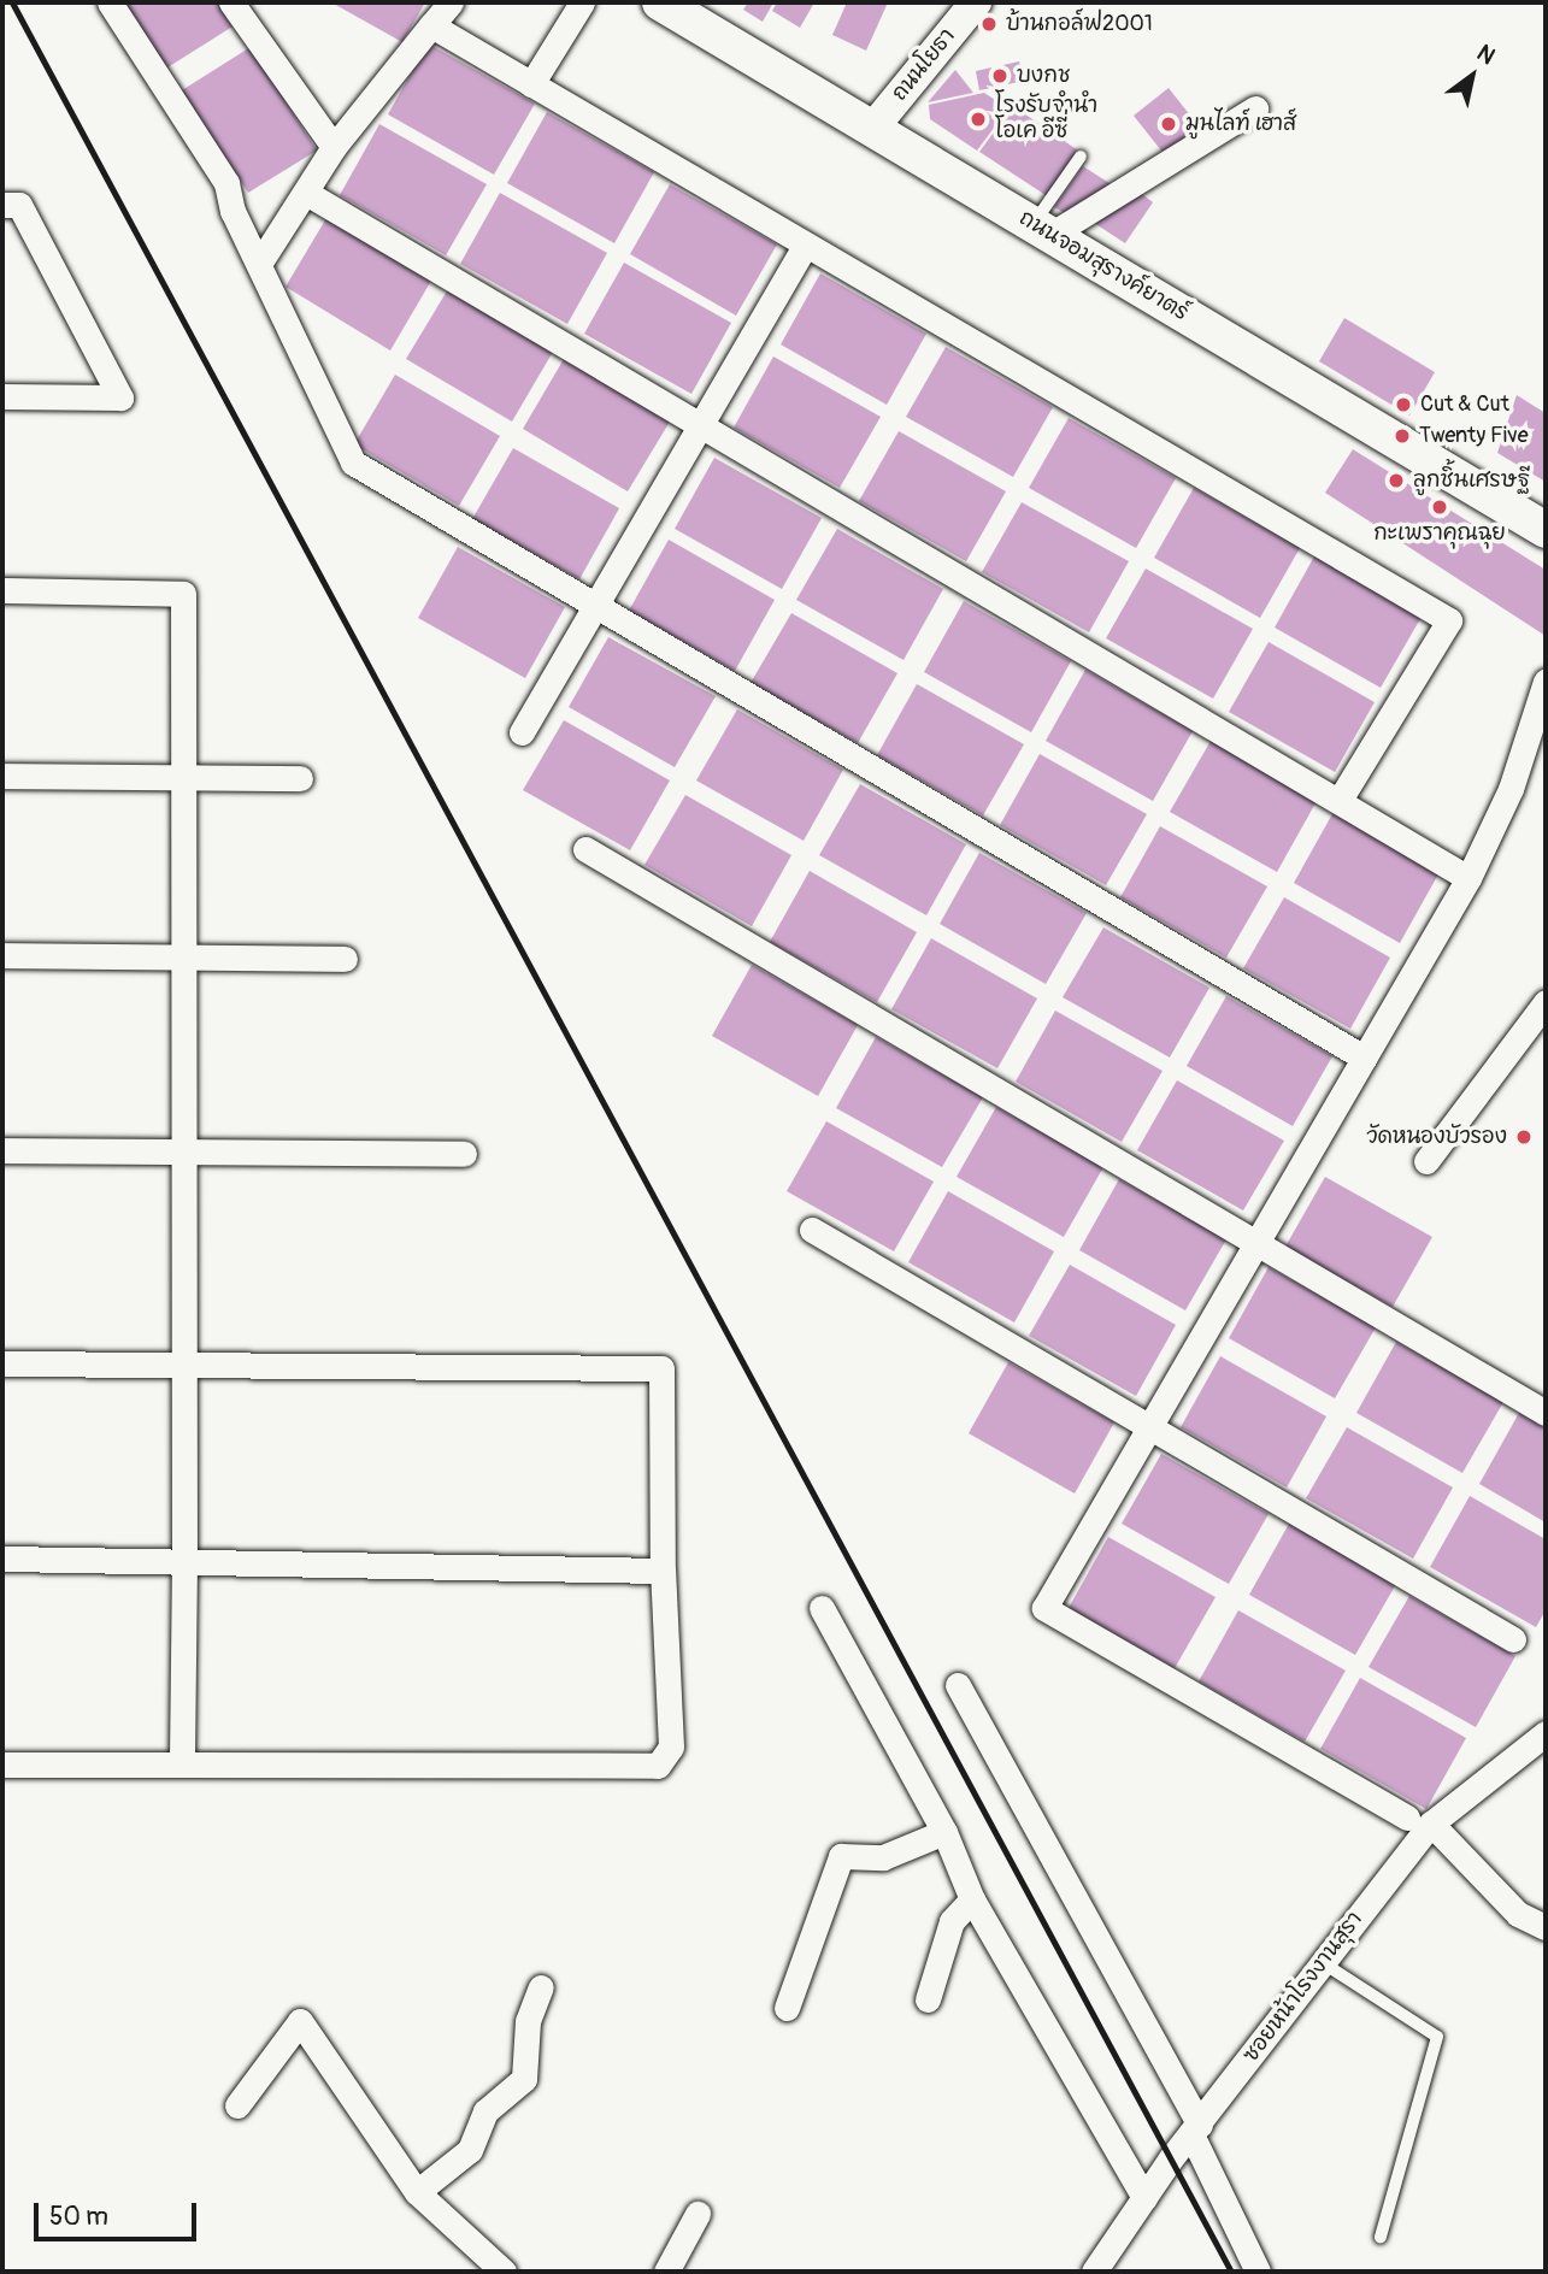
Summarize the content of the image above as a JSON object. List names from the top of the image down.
{
  "streets": {
    "main road": ["ถนนจอมสุรางค์ยาตร์"],
    "street": ["ถนนโยธา", "ซอยหน้าโรงงานสุรา"]
  },
  "crossings": [
    ["ถนนโยธา", "ถนนจอมสุรางค์ยาตร์"]
  ],
  "places": [
    "บ้านกอล์ฟ2001",
    "บงกช",
    "โรงรับจำนำ โอเค อีซี่",
    "มูนไลท์ เฮาส์",
    "Cut & Cut",
    "Twenty Five",
    "ลูกชิ้นเศรษฐี",
    "กะเพราคุณฉุย",
    "วัดหนองบัวรอง"
  ],
  "scale_bar": "50 m",
  "north": "top right"
}
